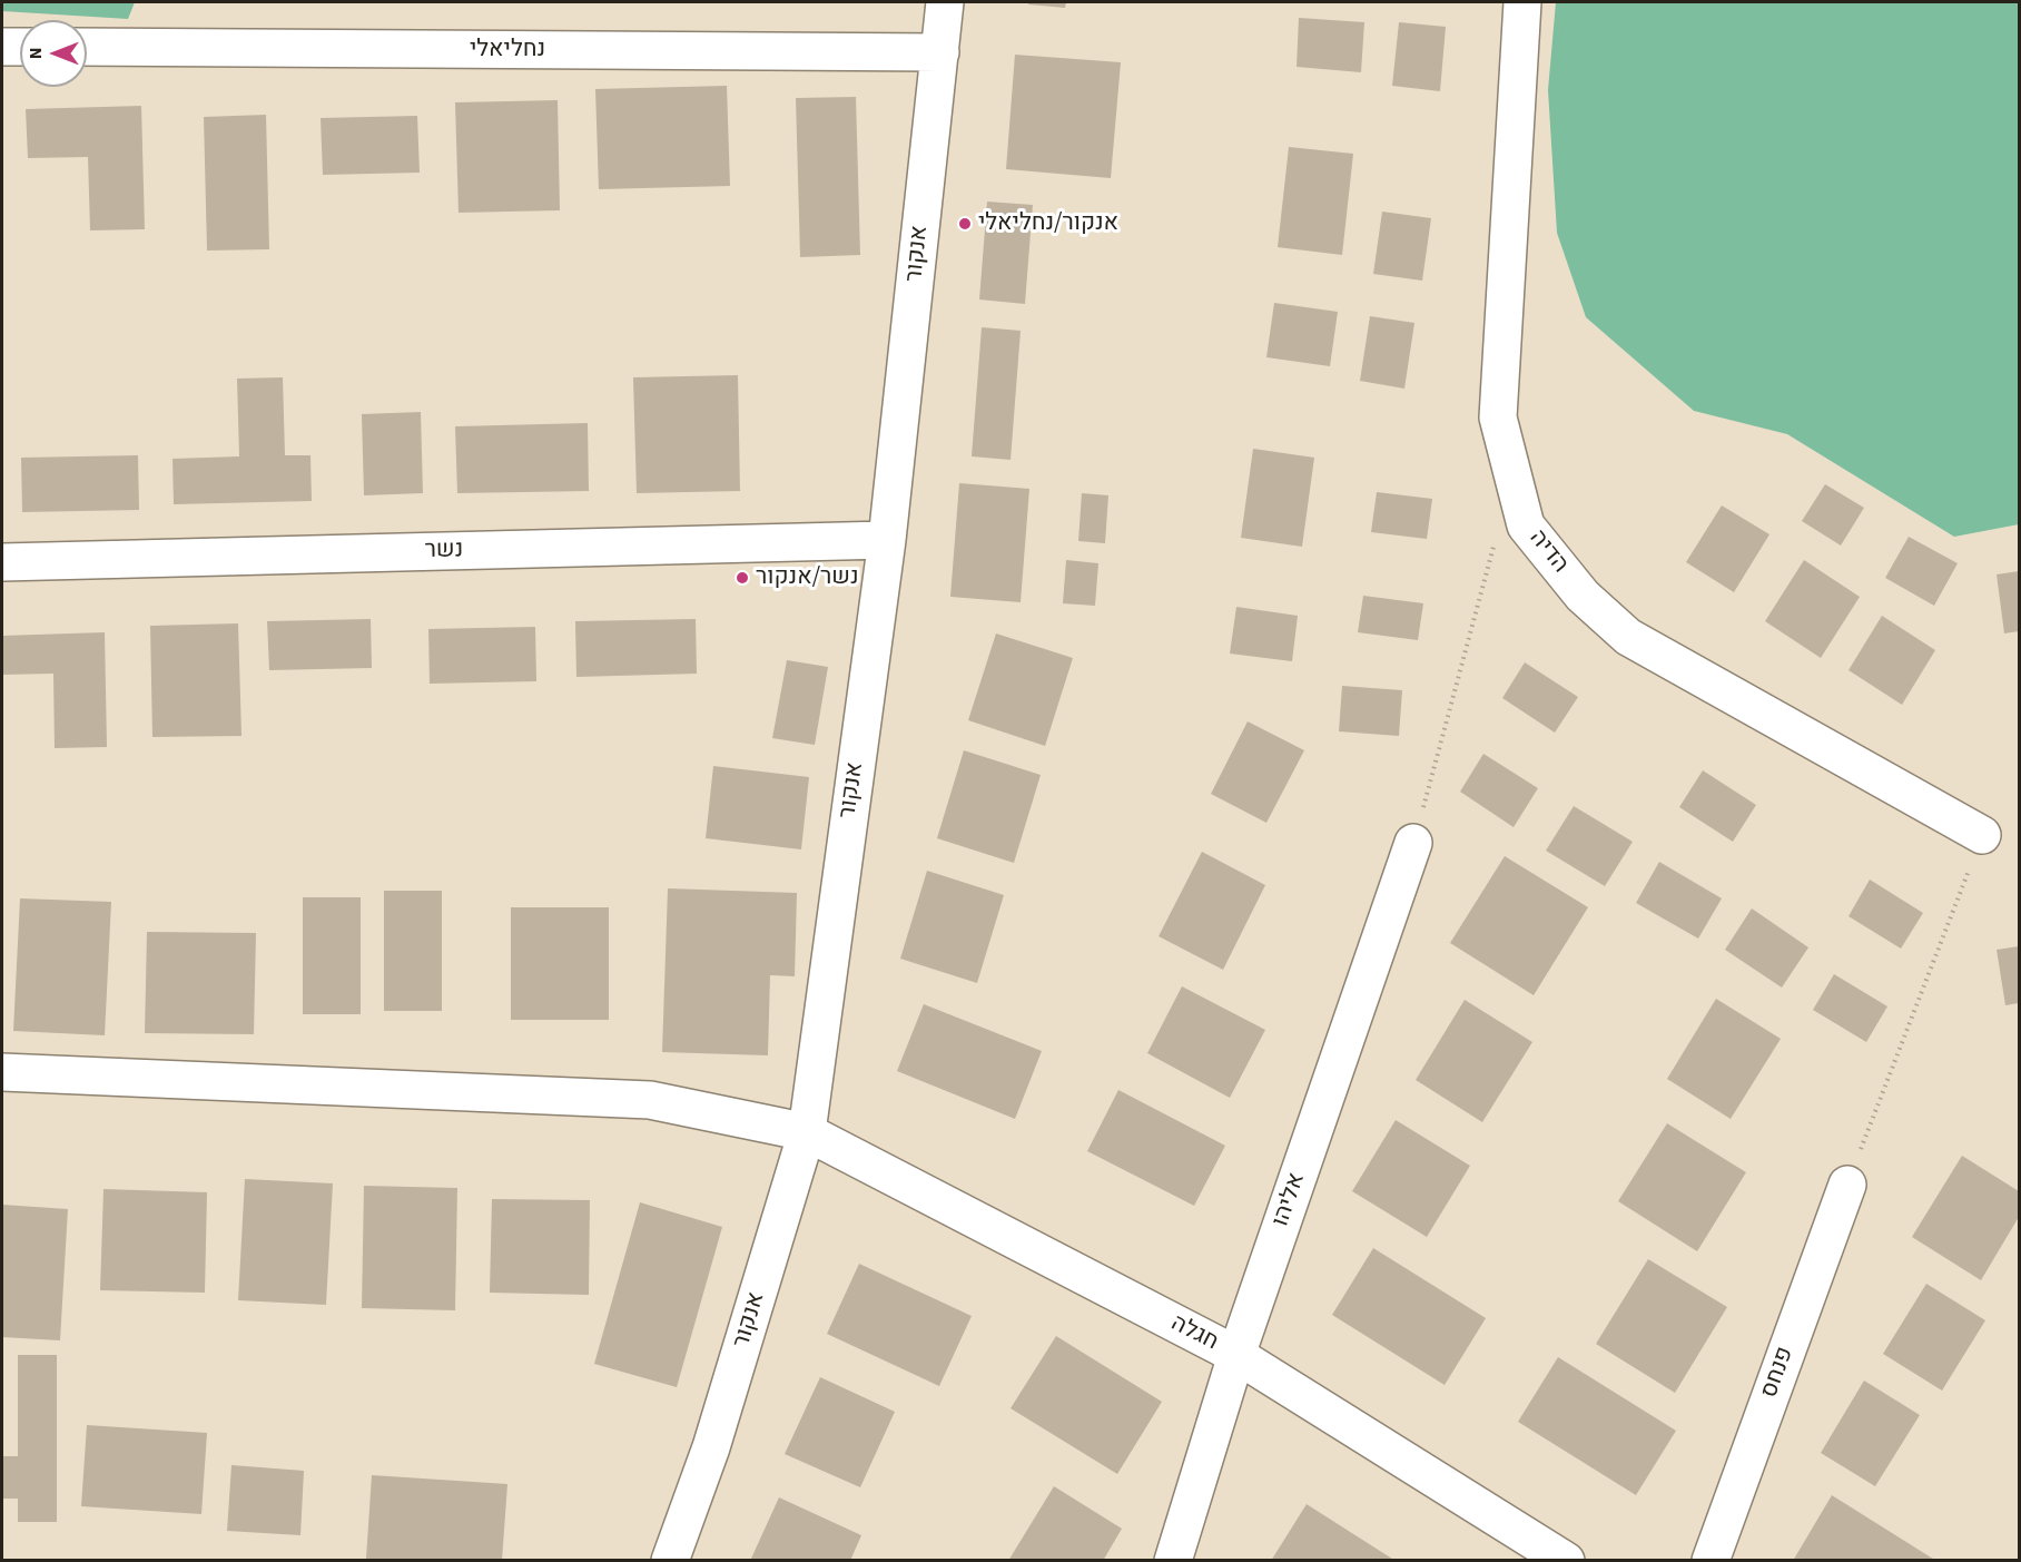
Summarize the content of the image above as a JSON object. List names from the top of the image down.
{
  "streets": {
    "street": [
      "נחליאלי",
      "אנקור",
      "נשר",
      "הדיה",
      "אליהו",
      "חגלה",
      "פנחס"
    ]
  },
  "crossings": [
    ["נחליאלי", "אנקור"],
    ["אנקור", "נשר"],
    ["אנקור", "חגלה"],
    ["אליהו", "חגלה"]
  ],
  "places": ["אנקור/נחליאלי", "נשר/אנקור"],
  "north": "left"
}
